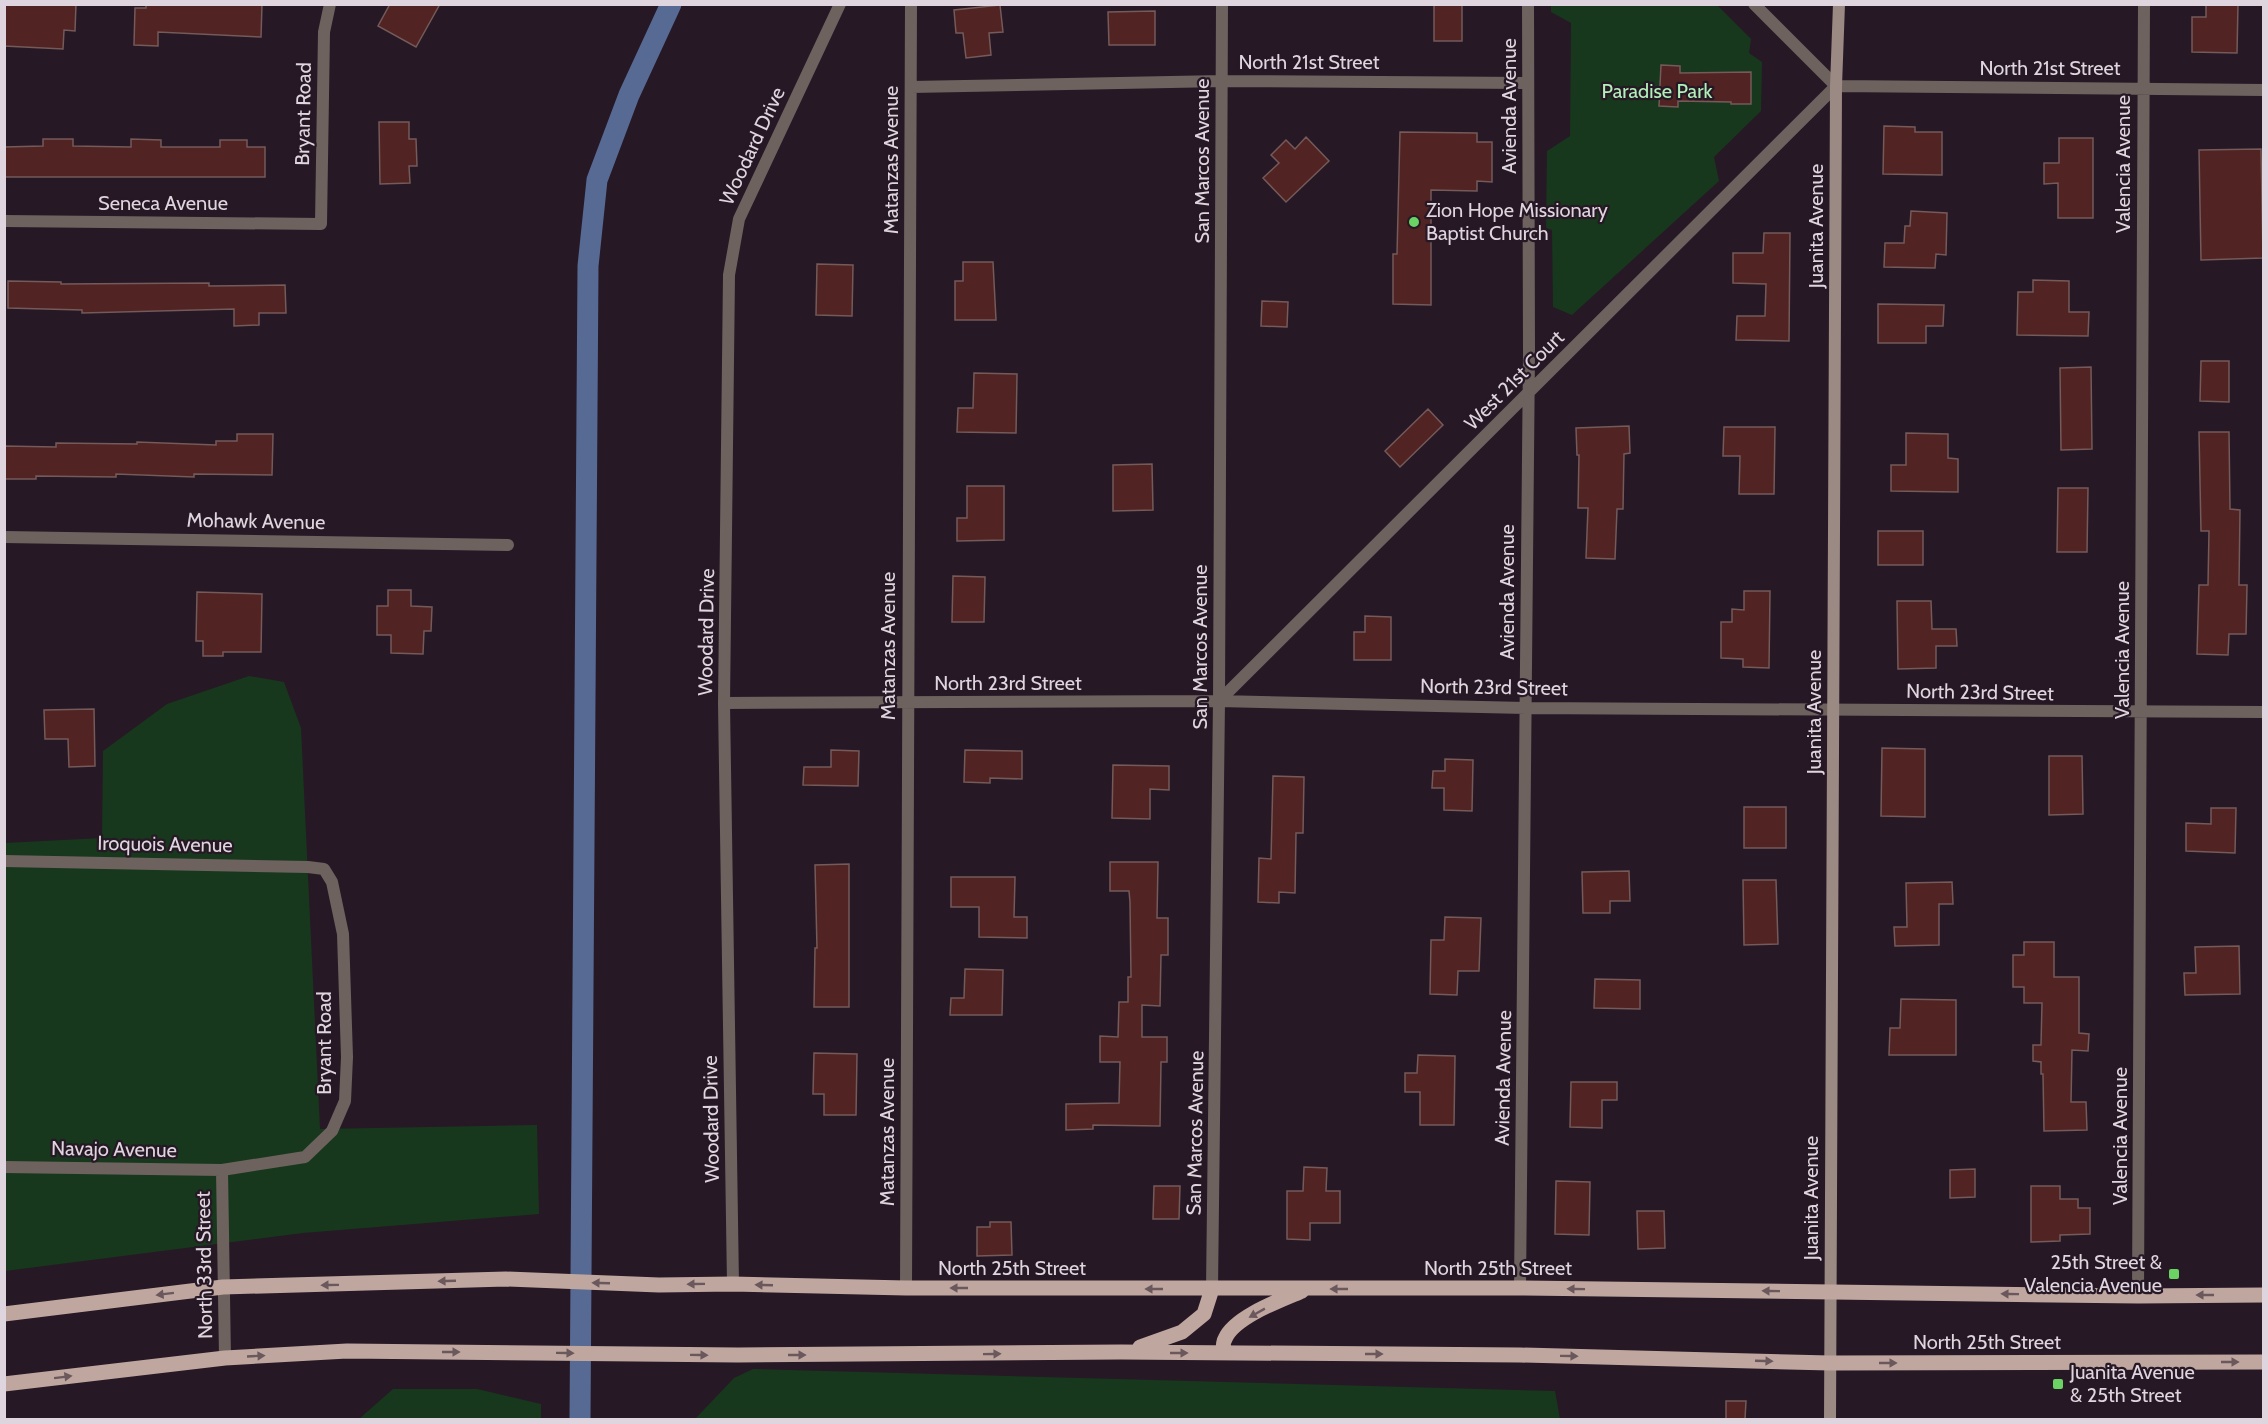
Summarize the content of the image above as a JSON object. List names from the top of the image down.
{
  "streets": {
    "main road": ["North 25th Street"],
    "street": [
      "North 21st Street",
      "Avienda Avenue",
      "Bryant Road",
      "Woodard Drive",
      "Matanzas Avenue",
      "San Marcos Avenue",
      "Valencia Avenue",
      "Seneca Avenue",
      "Juanita Avenue",
      "West 21st Court",
      "Mohawk Avenue",
      "North 23rd Street",
      "Iroquois Avenue",
      "Navajo Avenue",
      "North 33rd Street"
    ]
  },
  "crossings": [
    ["North 21st Street", "Avienda Avenue"],
    ["North 21st Street", "Matanzas Avenue"],
    ["North 21st Street", "San Marcos Avenue"],
    ["North 21st Street", "Valencia Avenue"],
    ["North 21st Street", "Juanita Avenue"],
    ["North 21st Street", "West 21st Court"],
    ["Avienda Avenue", "West 21st Court"],
    ["Avienda Avenue", "North 23rd Street"],
    ["Avienda Avenue", "North 25th Street"],
    ["Bryant Road", "Seneca Avenue"],
    ["Bryant Road", "Iroquois Avenue"],
    ["Bryant Road", "Navajo Avenue"],
    ["Bryant Road", "North 33rd Street"],
    ["Woodard Drive", "North 23rd Street"],
    ["Woodard Drive", "North 25th Street"],
    ["Matanzas Avenue", "North 23rd Street"],
    ["Matanzas Avenue", "North 25th Street"],
    ["San Marcos Avenue", "West 21st Court"],
    ["San Marcos Avenue", "North 23rd Street"],
    ["San Marcos Avenue", "North 25th Street"],
    ["Valencia Avenue", "North 23rd Street"],
    ["Valencia Avenue", "North 25th Street"],
    ["Juanita Avenue", "West 21st Court"],
    ["Juanita Avenue", "North 23rd Street"],
    ["Juanita Avenue", "North 25th Street"],
    ["West 21st Court", "North 23rd Street"],
    ["Navajo Avenue", "North 33rd Street"],
    ["North 33rd Street", "North 25th Street"]
  ],
  "parks": ["Paradise Park"],
  "places": {
    "other": ["Zion Hope Missionary Baptist Church"],
    "transit": ["25th Street & Valencia Avenue", "Juanita Avenue & 25th Street"]
  }
}
